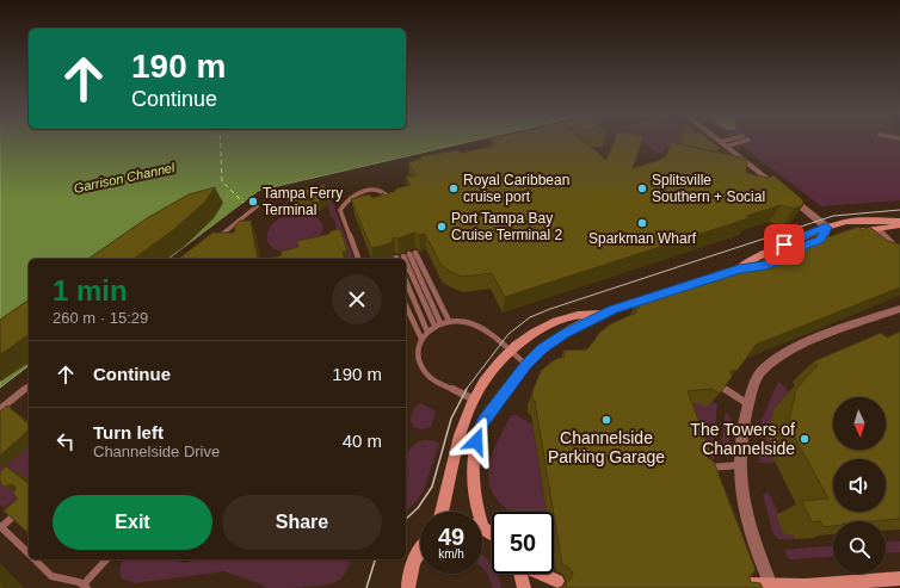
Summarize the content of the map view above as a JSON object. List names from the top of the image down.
{
  "water": ["Garrison Channel"],
  "places": [
    "Royal Caribbean cruise port",
    "Splitsville Southern + Social",
    "Tampa Ferry Terminal",
    "Sparkman Wharf",
    "Port Tampa Bay Cruise Terminal 2",
    "Channelside Parking Garage",
    "The Towers of Channelside"
  ],
  "north": "bottom",
  "page": {
    "turn": ["190 m", "Continue"],
    "heading": ["1 min", "260 m · 15:29"],
    "list": [
      {
        "name": "Continue",
        "value": "190 m"
      },
      {
        "name": "Turn left",
        "note": "Channelside Drive",
        "value": "40 m"
      }
    ],
    "buttons": ["Exit", "Share"],
    "speed": "49 km/h",
    "limit": "50"
  }
}
